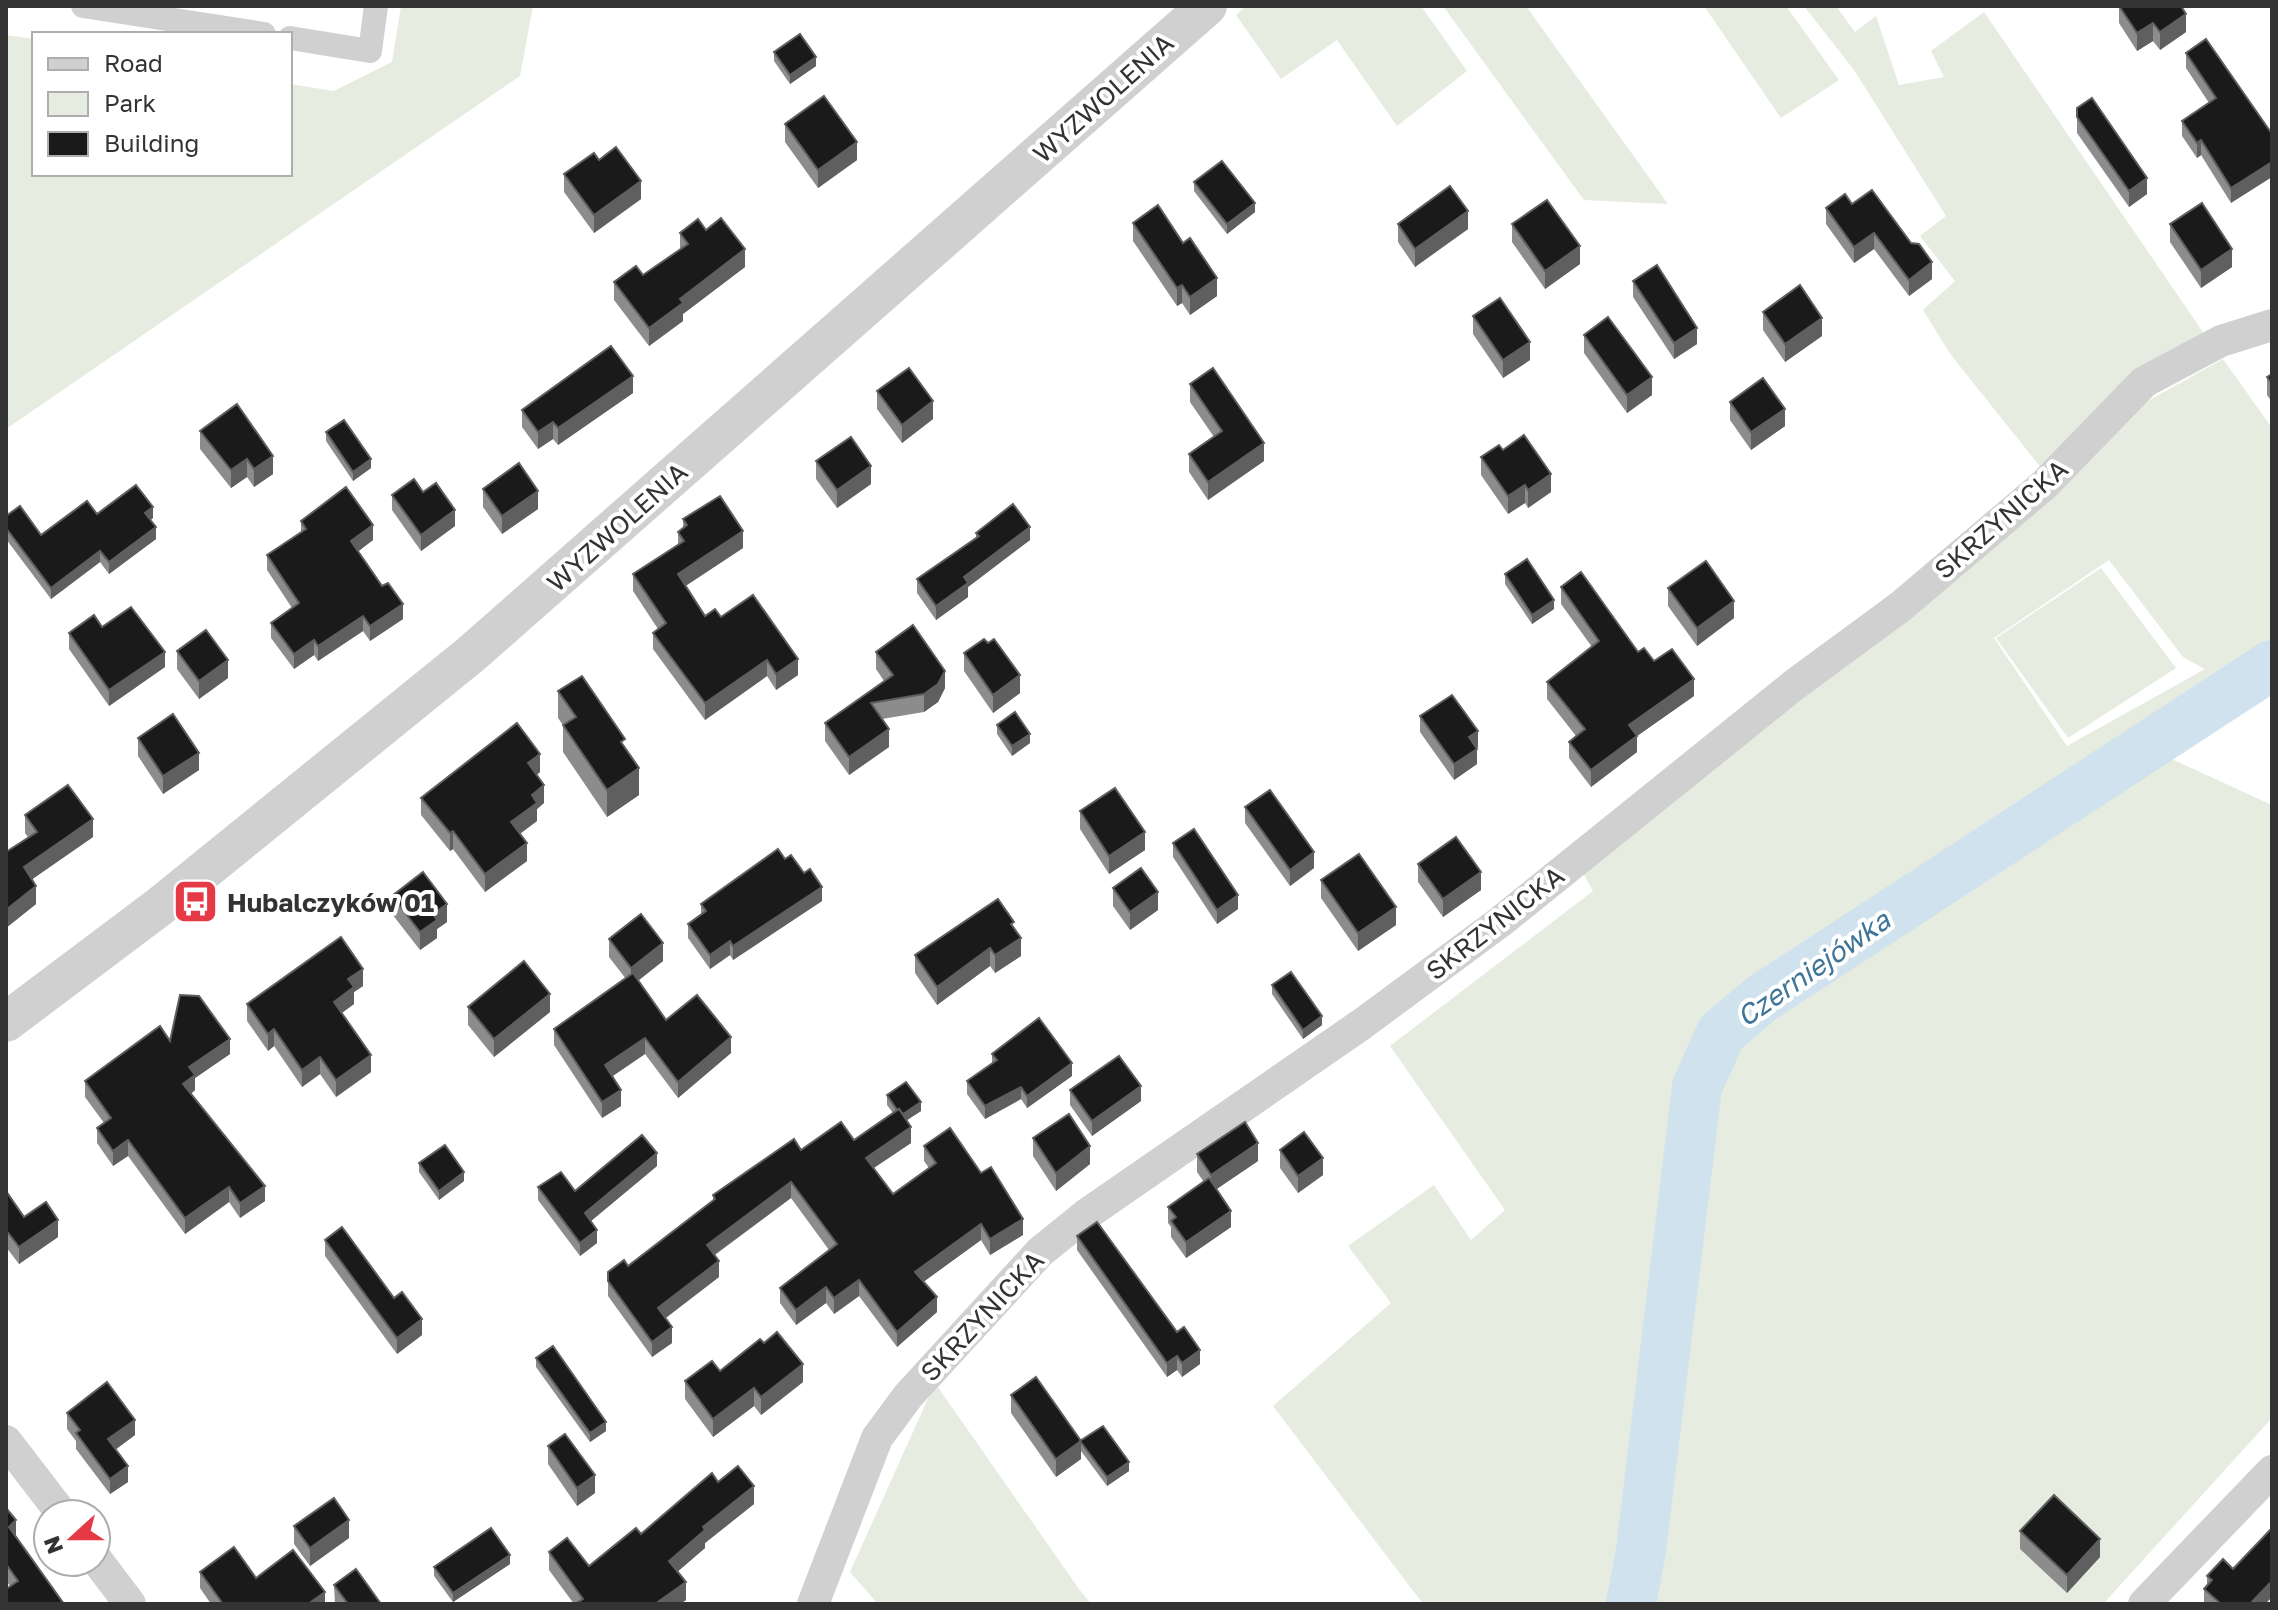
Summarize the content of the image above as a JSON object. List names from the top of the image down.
{
  "streets": {
    "street": ["WYZWOLENIA", "SKRZYNICKA"]
  },
  "water": ["Czerniejówka"],
  "places": {
    "bus stop": ["Hubalczyków 01"]
  },
  "legend": ["Road", "Park", "Building"],
  "north": "left"
}
